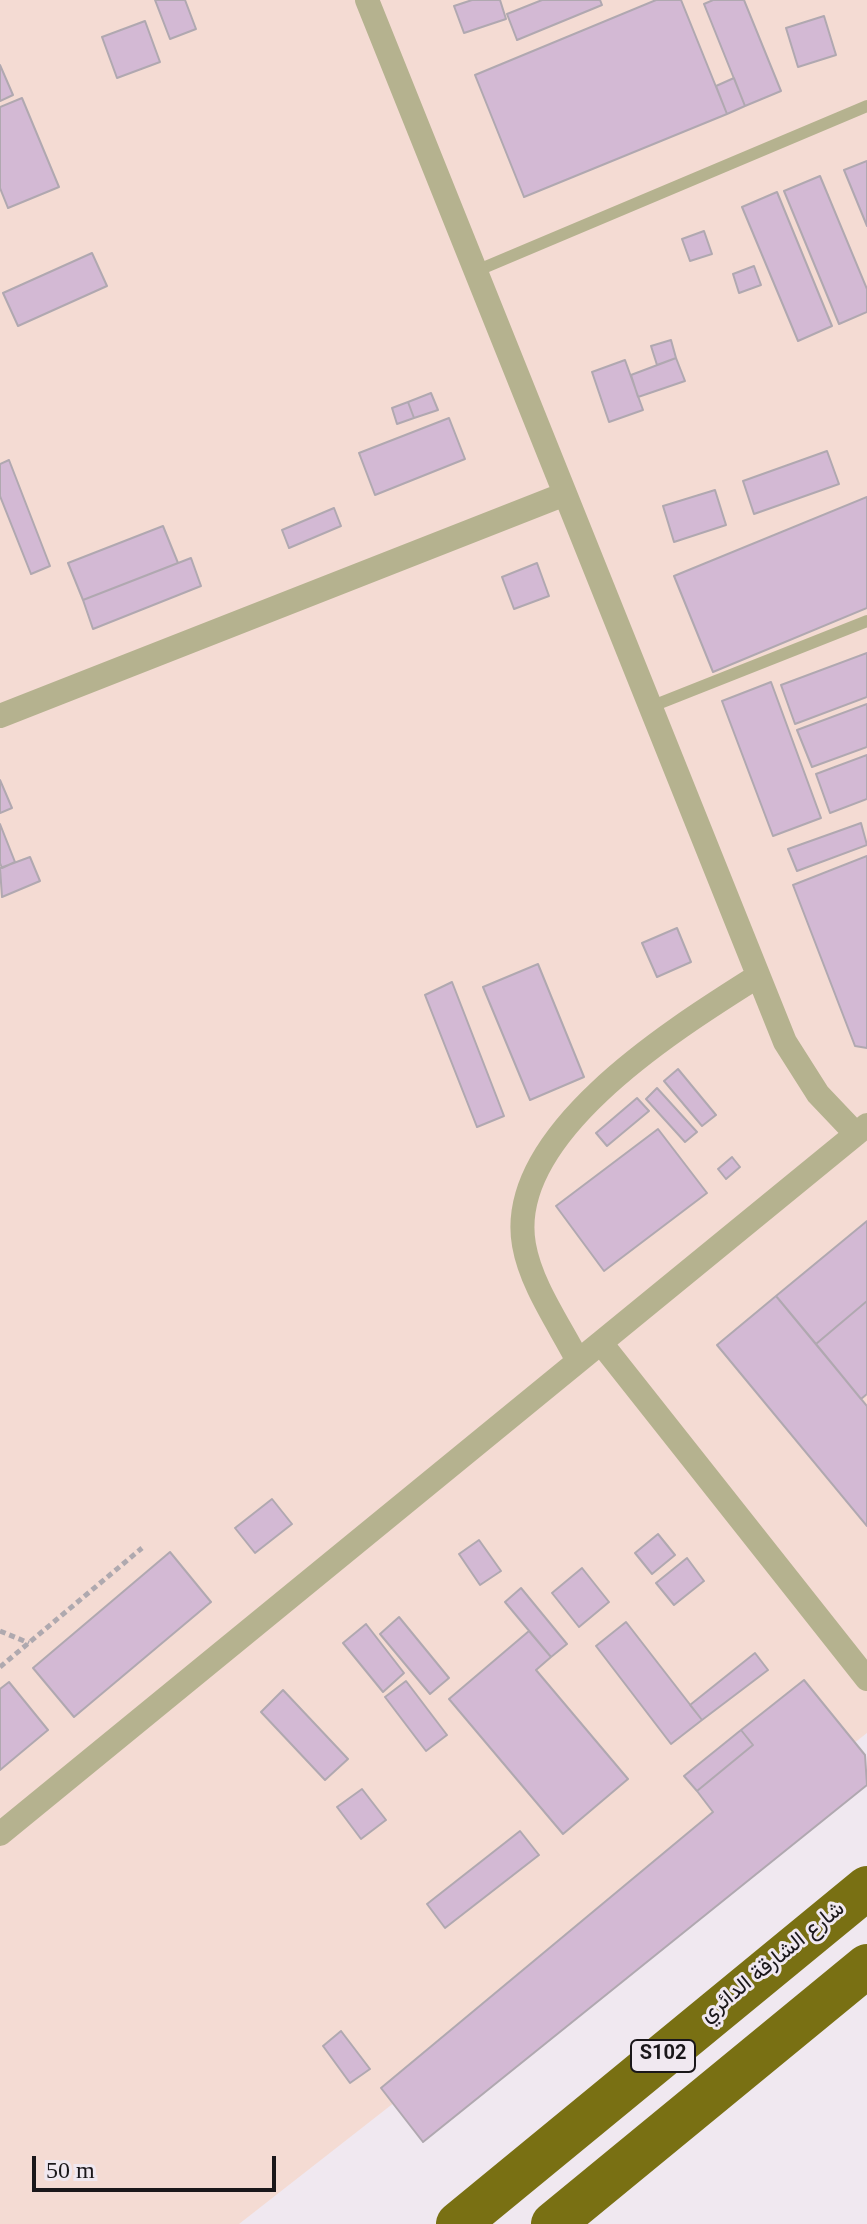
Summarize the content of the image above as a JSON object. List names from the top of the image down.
{
  "streets": {
    "highway": ["شارع الشارقة الدائري", "S102"]
  },
  "scale_bar": "50 m"
}
